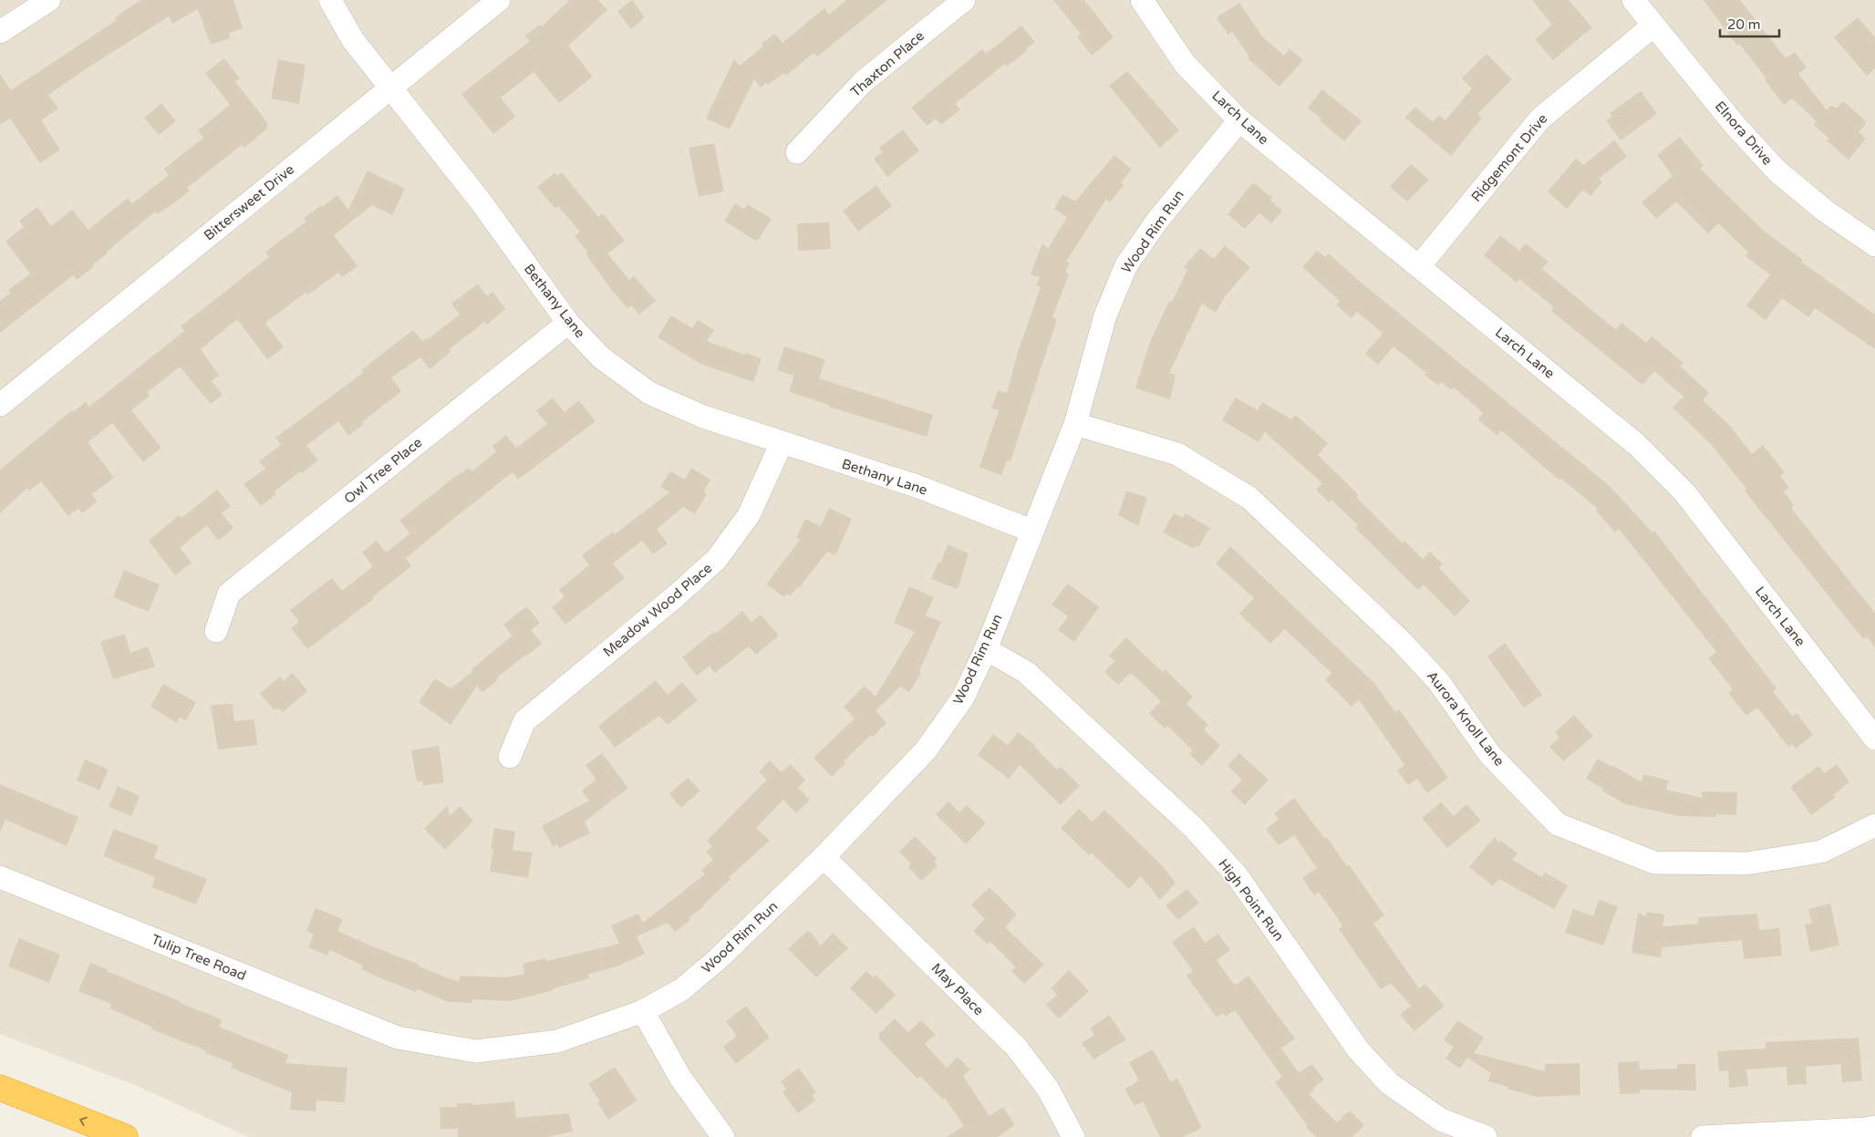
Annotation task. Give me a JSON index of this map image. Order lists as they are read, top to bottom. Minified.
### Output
{"streets":{"street":["Thaxton Place","Larch Lane","Elnora Drive","Ridgemont Drive","Bittersweet Drive","Wood Rim Run","Bethany Lane","Owl Tree Place","Meadow Wood Place","Aurora Knoll Lane","High Point Run","Tulip Tree Road","May Place"]},"crossings":[["Larch Lane","Ridgemont Drive"],["Larch Lane","Wood Rim Run"],["Elnora Drive","Ridgemont Drive"],["Bittersweet Drive","Bethany Lane"],["Wood Rim Run","Bethany Lane"],["Wood Rim Run","Aurora Knoll Lane"],["Wood Rim Run","High Point Run"],["Wood Rim Run","Tulip Tree Road"],["Wood Rim Run","May Place"],["Bethany Lane","Owl Tree Place"],["Bethany Lane","Meadow Wood Place"]],"scale_bar":"20 m"}
